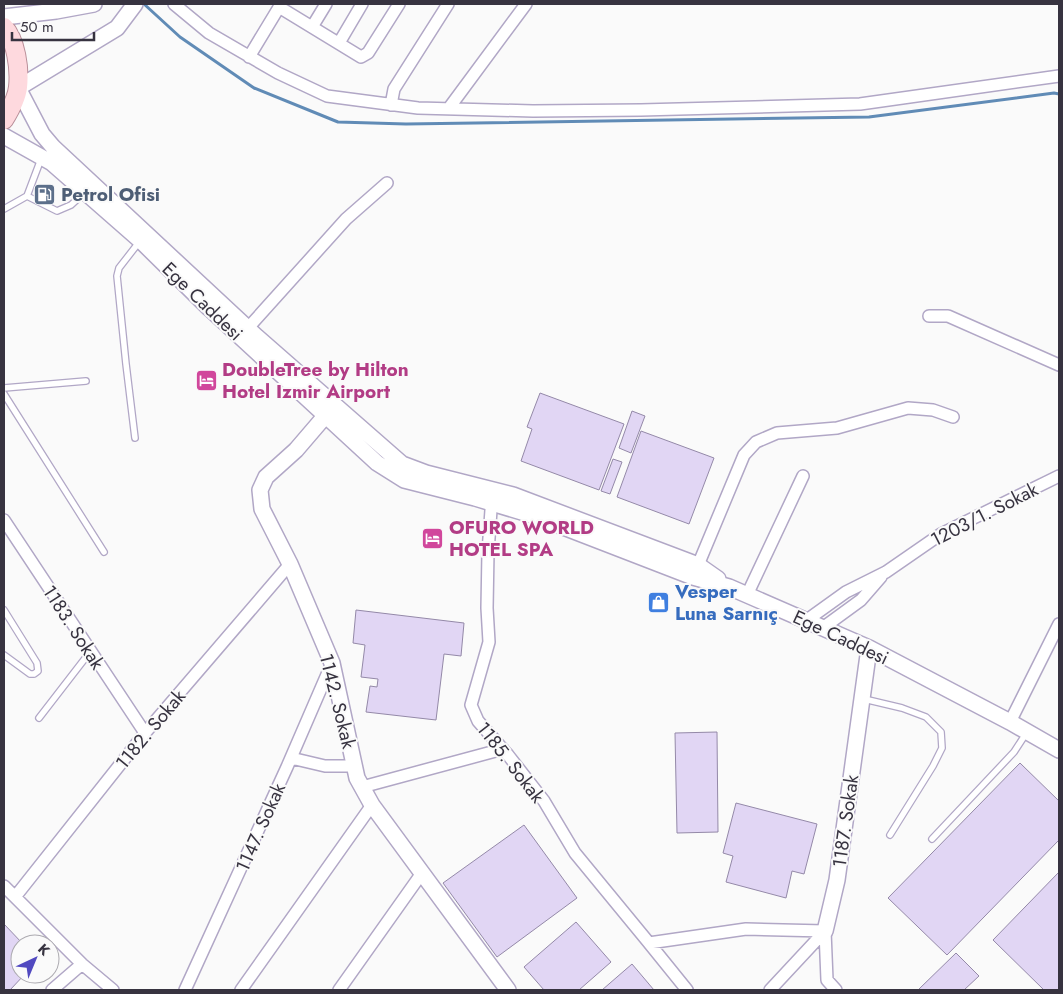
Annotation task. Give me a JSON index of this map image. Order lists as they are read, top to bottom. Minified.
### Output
{"streets":{"street":["Ege Caddesi","1203/1. Sokak","1183. Sokak","1142. Sokak","1182. Sokak","1185. Sokak","1187. Sokak","1147. Sokak"]},"crossings":[["Ege Caddesi","1203/1. Sokak"],["Ege Caddesi","1142. Sokak"],["Ege Caddesi","1185. Sokak"],["Ege Caddesi","1187. Sokak"],["1183. Sokak","1182. Sokak"],["1142. Sokak","1182. Sokak"],["1142. Sokak","1147. Sokak"]],"places":{"fuel station":["Petrol Ofisi"],"hotel":["DoubleTree by Hilton Hotel Izmir Airport","OFURO WORLD HOTEL SPA"],"shop":["Vesper Luna Sarnıç"]},"scale_bar":"50 m","north":"top right"}
